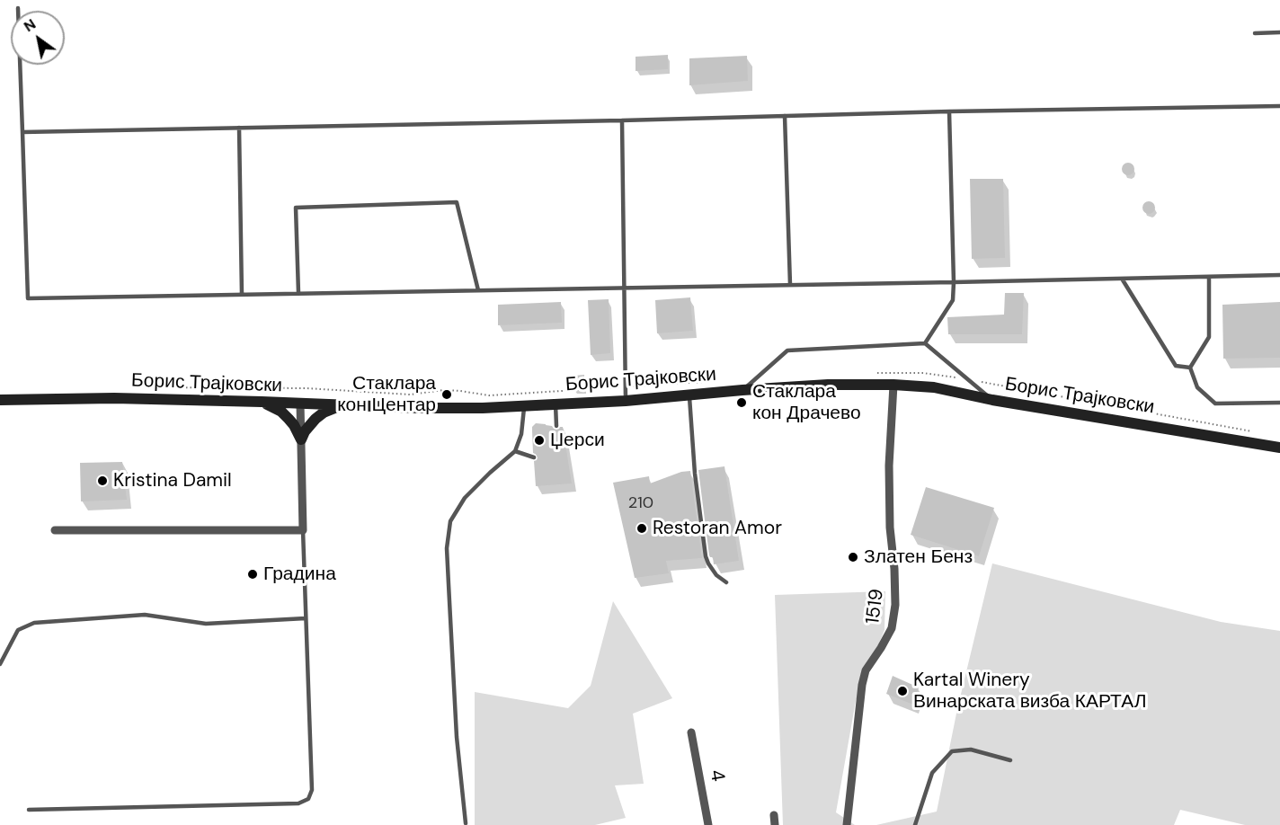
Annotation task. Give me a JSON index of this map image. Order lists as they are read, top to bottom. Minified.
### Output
{"streets":{"main road":["Борис Трајковски"],"street":["1519","4"]},"crossings":[["Борис Трајковски","1519"]],"places":["Стаклара кон Центар","Стаклара кон Драчево","Џерси","Kristina Damil","Restoran Amor","Златен Бенз","Градина","Kartal Winery Винарската визба КАРТАЛ"],"house_numbers":["210"],"north":"top left"}
